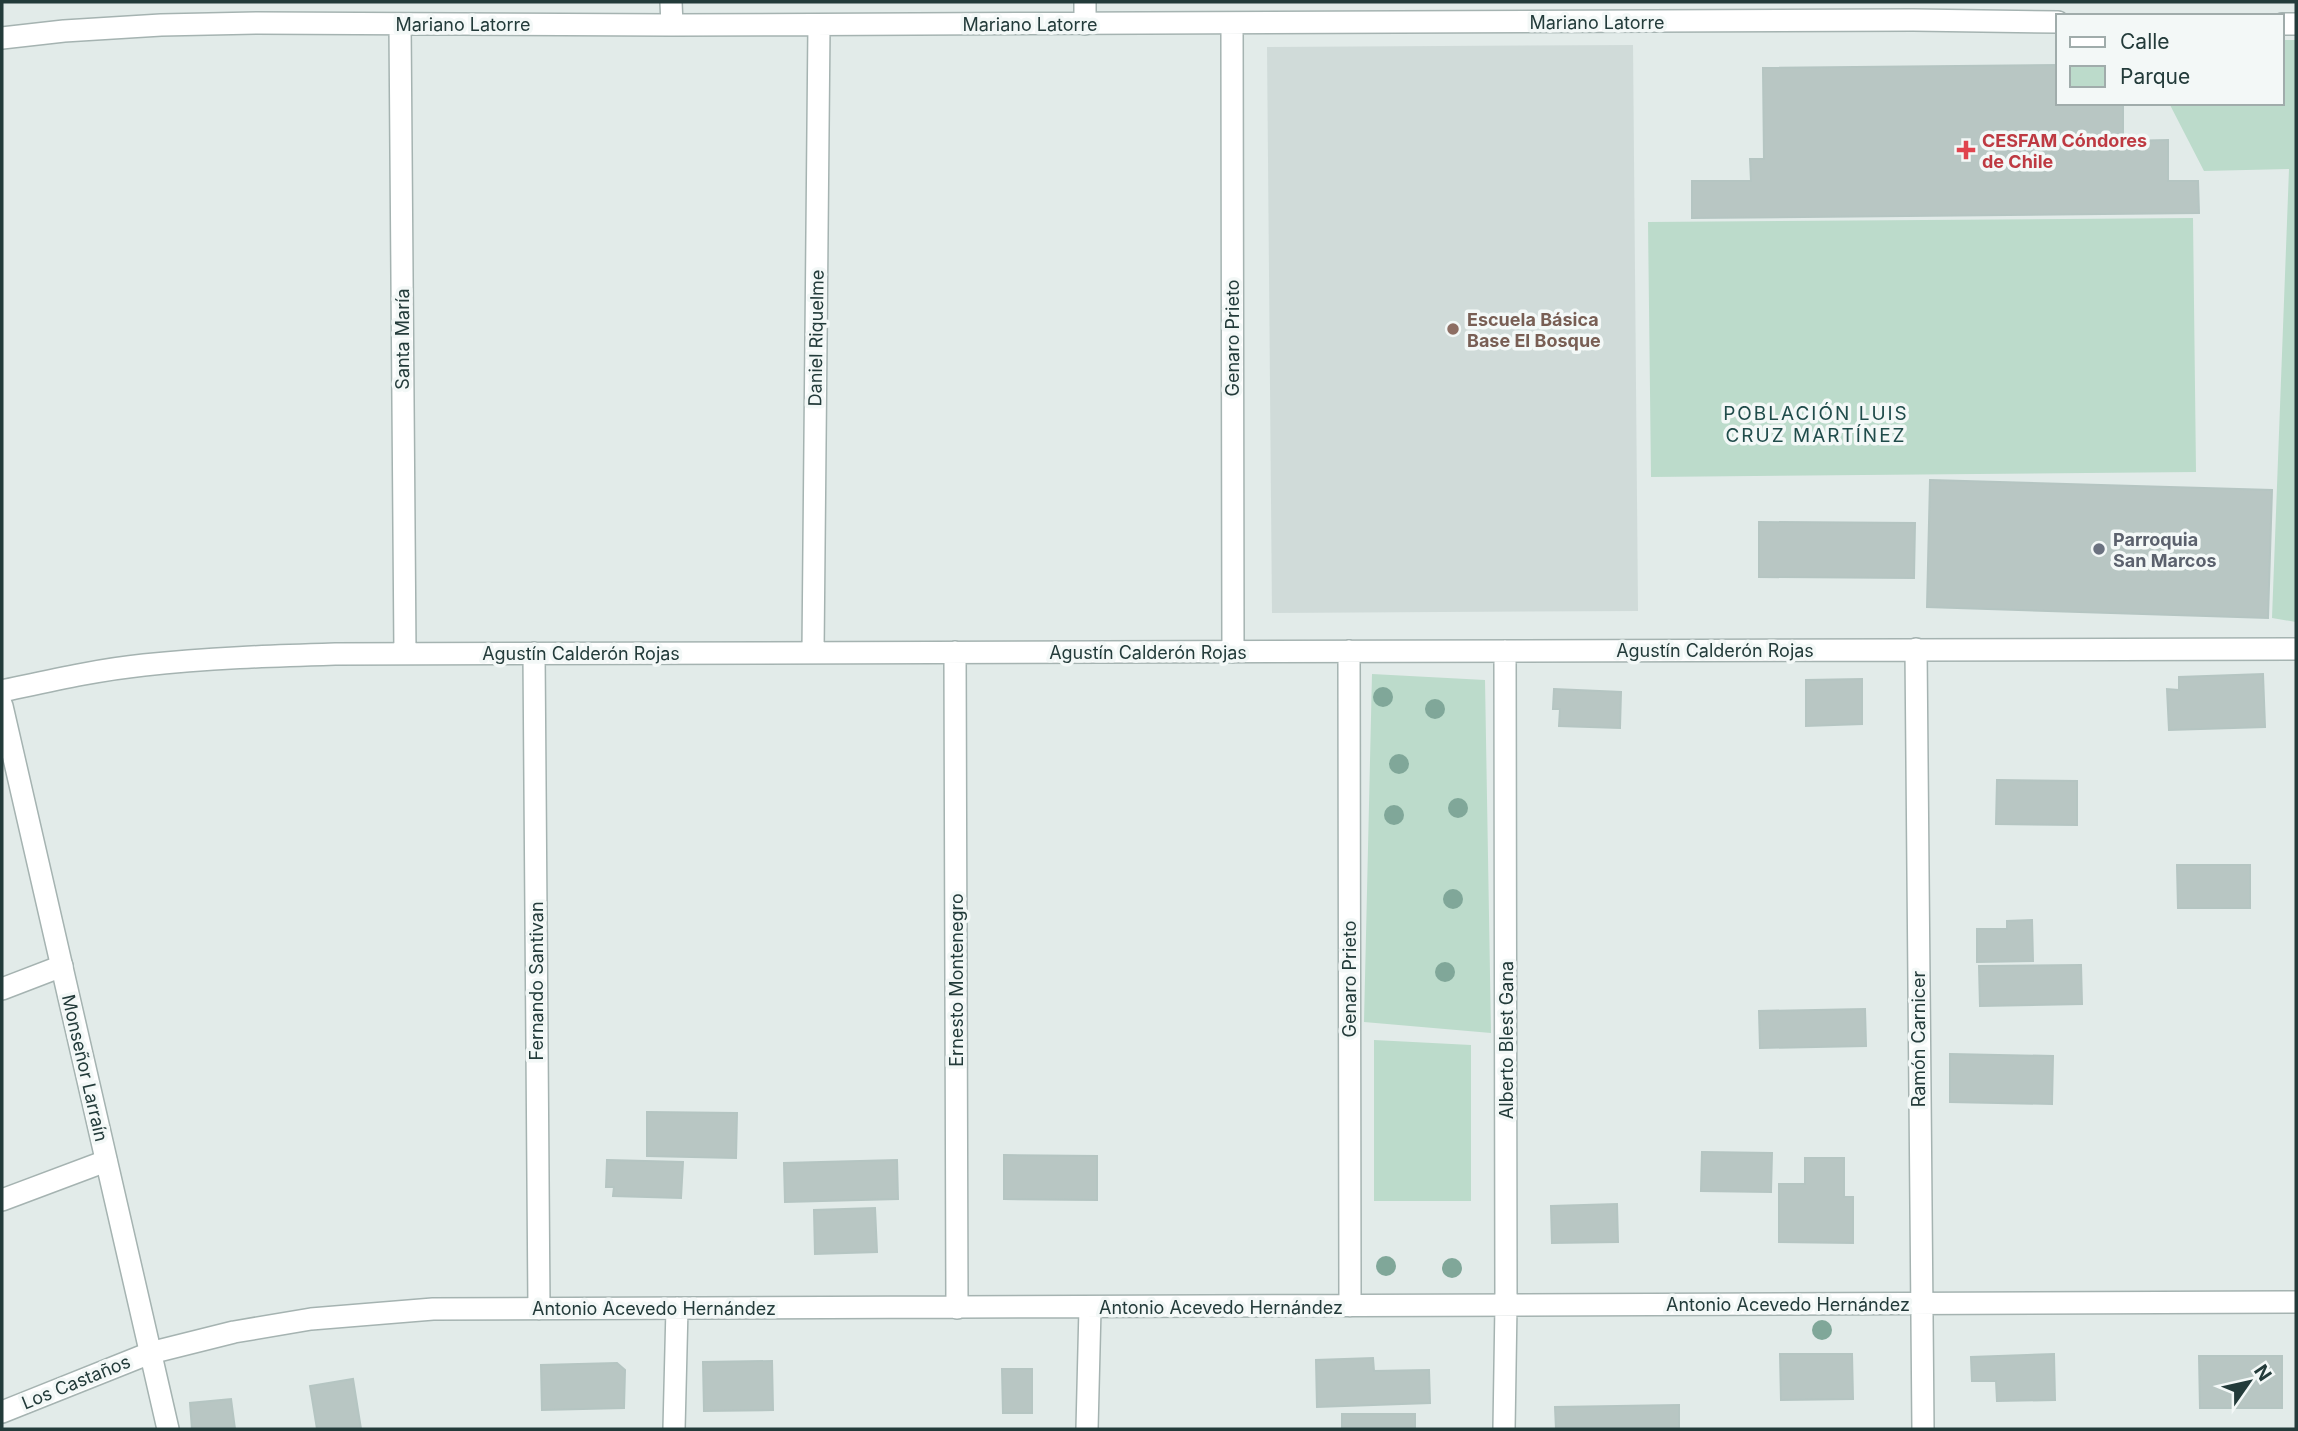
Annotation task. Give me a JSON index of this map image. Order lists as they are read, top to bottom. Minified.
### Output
{"streets":{"street":["Mariano Latorre","Daniel Riquelme","Genaro Prieto","Santa María","Agustín Calderón Rojas","Ernesto Montenegro","Fernando Santivan","Ramón Carnicer","Alberto Blest Gana","Monseñor Larraín","Antonio Acevedo Hernández","Los Castaños"]},"crossings":[["Mariano Latorre","Daniel Riquelme"],["Mariano Latorre","Genaro Prieto"],["Mariano Latorre","Santa María"],["Daniel Riquelme","Agustín Calderón Rojas"],["Genaro Prieto","Agustín Calderón Rojas"],["Genaro Prieto","Antonio Acevedo Hernández"],["Santa María","Agustín Calderón Rojas"],["Agustín Calderón Rojas","Ernesto Montenegro"],["Agustín Calderón Rojas","Fernando Santivan"],["Agustín Calderón Rojas","Ramón Carnicer"],["Agustín Calderón Rojas","Alberto Blest Gana"],["Ernesto Montenegro","Antonio Acevedo Hernández"],["Fernando Santivan","Antonio Acevedo Hernández"],["Ramón Carnicer","Antonio Acevedo Hernández"],["Alberto Blest Gana","Antonio Acevedo Hernández"],["Monseñor Larraín","Antonio Acevedo Hernández"],["Monseñor Larraín","Los Castaños"],["Antonio Acevedo Hernández","Los Castaños"]],"districts":["POBLACIÓN LUIS CRUZ MARTÍNEZ"],"places":{"health":["CESFAM Cóndores de Chile"],"other":["Escuela Básica Base El Bosque","Parroquia San Marcos"]},"legend":["Calle","Parque"],"north":"top right"}
